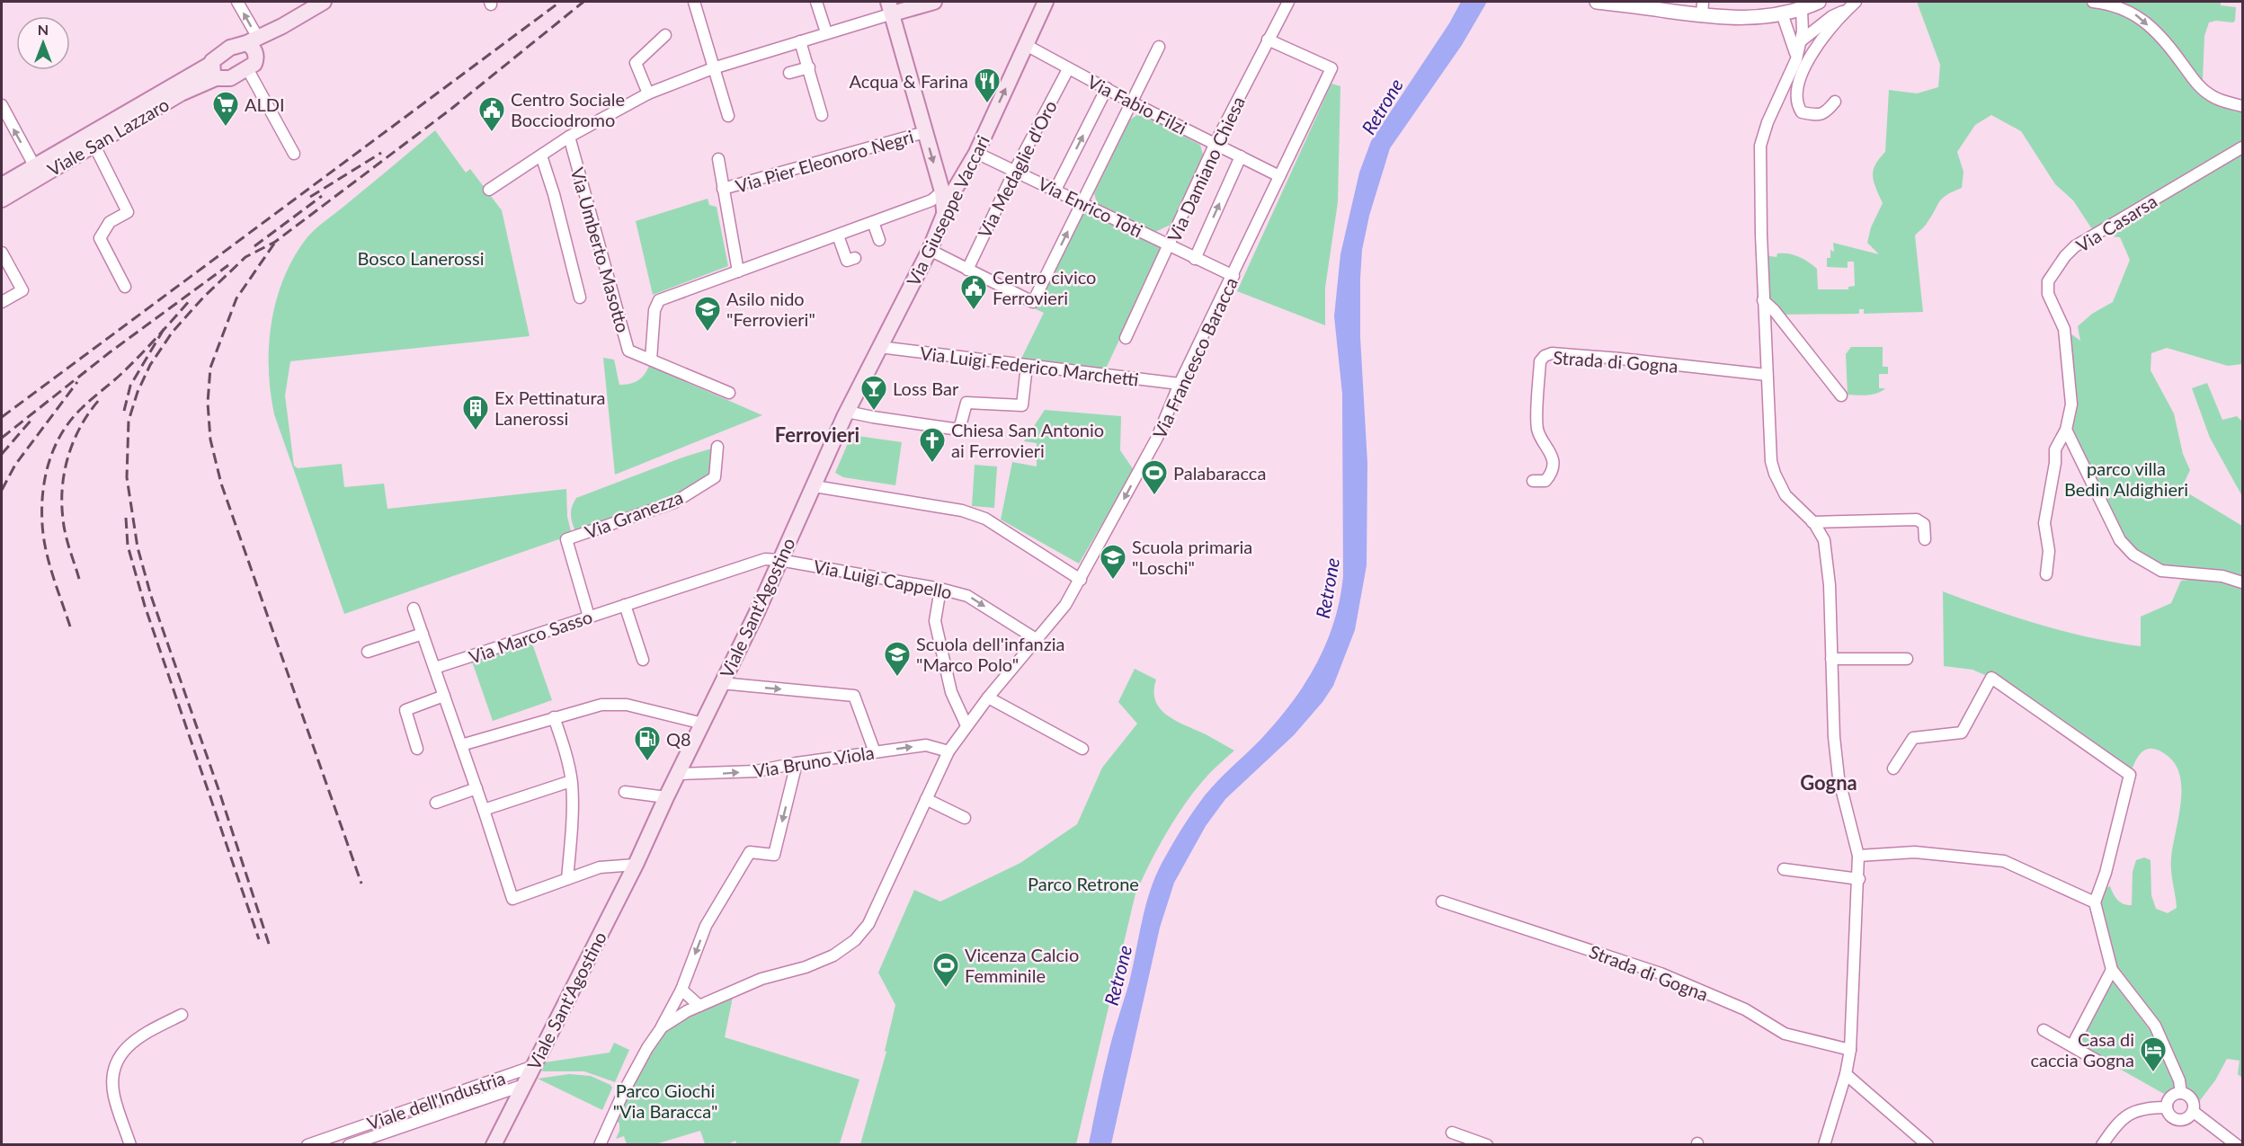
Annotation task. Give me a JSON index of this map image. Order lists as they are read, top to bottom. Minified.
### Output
{"streets":{"main road":["Viale San Lazzaro","Via Giuseppe Vaccari","Viale Sant'Agostino"],"street":["Via Fabio Filzi","Via Pier Eleonoro Negri","Via Medaglie d'Oro","Via Damiano Chiesa","Via Enrico Toti","Via Casarsa","Via Umberto Masotto","Via Francesco Baracca","Strada di Gogna","Via Luigi Federico Marchetti","Via Granezza","Via Luigi Cappello","Via Marco Sasso","Via Bruno Viola","Viale dell'Industria"]},"crossings":[["Via Fabio Filzi","Via Medaglie d'Oro"],["Via Fabio Filzi","Via Damiano Chiesa"],["Via Fabio Filzi","Via Giuseppe Vaccari"],["Via Fabio Filzi","Via Francesco Baracca"],["Via Medaglie d'Oro","Via Enrico Toti"],["Via Damiano Chiesa","Via Enrico Toti"],["Via Damiano Chiesa","Via Francesco Baracca"],["Via Enrico Toti","Via Giuseppe Vaccari"],["Via Enrico Toti","Via Francesco Baracca"],["Via Giuseppe Vaccari","Via Luigi Federico Marchetti"],["Via Giuseppe Vaccari","Viale Sant'Agostino"],["Via Francesco Baracca","Via Luigi Federico Marchetti"],["Via Francesco Baracca","Via Luigi Cappello"],["Via Francesco Baracca","Via Bruno Viola"],["Via Granezza","Via Marco Sasso"],["Via Luigi Cappello","Viale Sant'Agostino"],["Via Luigi Cappello","Via Marco Sasso"],["Viale Sant'Agostino","Via Marco Sasso"],["Viale Sant'Agostino","Via Bruno Viola"],["Viale Sant'Agostino","Viale dell'Industria"]],"one_way":["Via Bruno Viola"],"districts":["Ferrovieri","Gogna"],"water":["Retrone"],"parks":["Bosco Lanerossi","parco villa Bedin Aldighieri","Parco Retrone","Parco Giochi \"Via Baracca\""],"places":{"restaurant":["Acqua & Farina"],"supermarket":["ALDI"],"public building":["Centro Sociale Bocciodromo","Centro civico Ferrovieri"],"school or university":["Asilo nido \"Ferrovieri\"","Scuola primaria \"Loschi\"","Scuola dell'infanzia \"Marco Polo\""],"bar":["Loss Bar"],"building":["Ex Pettinatura Lanerossi"],"church":["Chiesa San Antonio ai Ferrovieri"],"sports":["Palabaracca","Vicenza Calcio Femminile"],"fuel station":["Q8"],"hotel":["Casa di caccia Gogna"]},"north":"top"}
